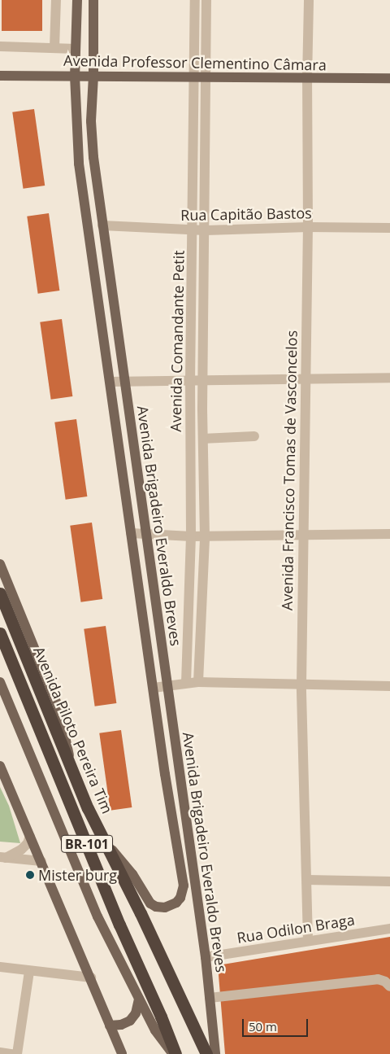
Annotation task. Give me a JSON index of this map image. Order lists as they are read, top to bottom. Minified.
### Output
{"streets":{"highway":["Avenida Piloto Pereira Tim","BR-101"],"main road":["Avenida Professor Clementino Câmara","Avenida Brigadeiro Everaldo Breves"],"street":["Rua Capitão Bastos","Avenida Comandante Petit","Avenida Francisco Tomas de Vasconcelos","Rua Odilon Braga"]},"crossings":[["Avenida Professor Clementino Câmara","Avenida Comandante Petit"],["Avenida Professor Clementino Câmara","Avenida Francisco Tomas de Vasconcelos"],["Avenida Professor Clementino Câmara","Avenida Brigadeiro Everaldo Breves"],["Rua Capitão Bastos","Avenida Comandante Petit"],["Rua Capitão Bastos","Avenida Francisco Tomas de Vasconcelos"],["Rua Capitão Bastos","Avenida Brigadeiro Everaldo Breves"],["Avenida Francisco Tomas de Vasconcelos","Rua Odilon Braga"],["Avenida Brigadeiro Everaldo Breves","Avenida Piloto Pereira Tim"],["Avenida Brigadeiro Everaldo Breves","Rua Odilon Braga"]],"places":["Mister burg"],"scale_bar":"50 m"}
